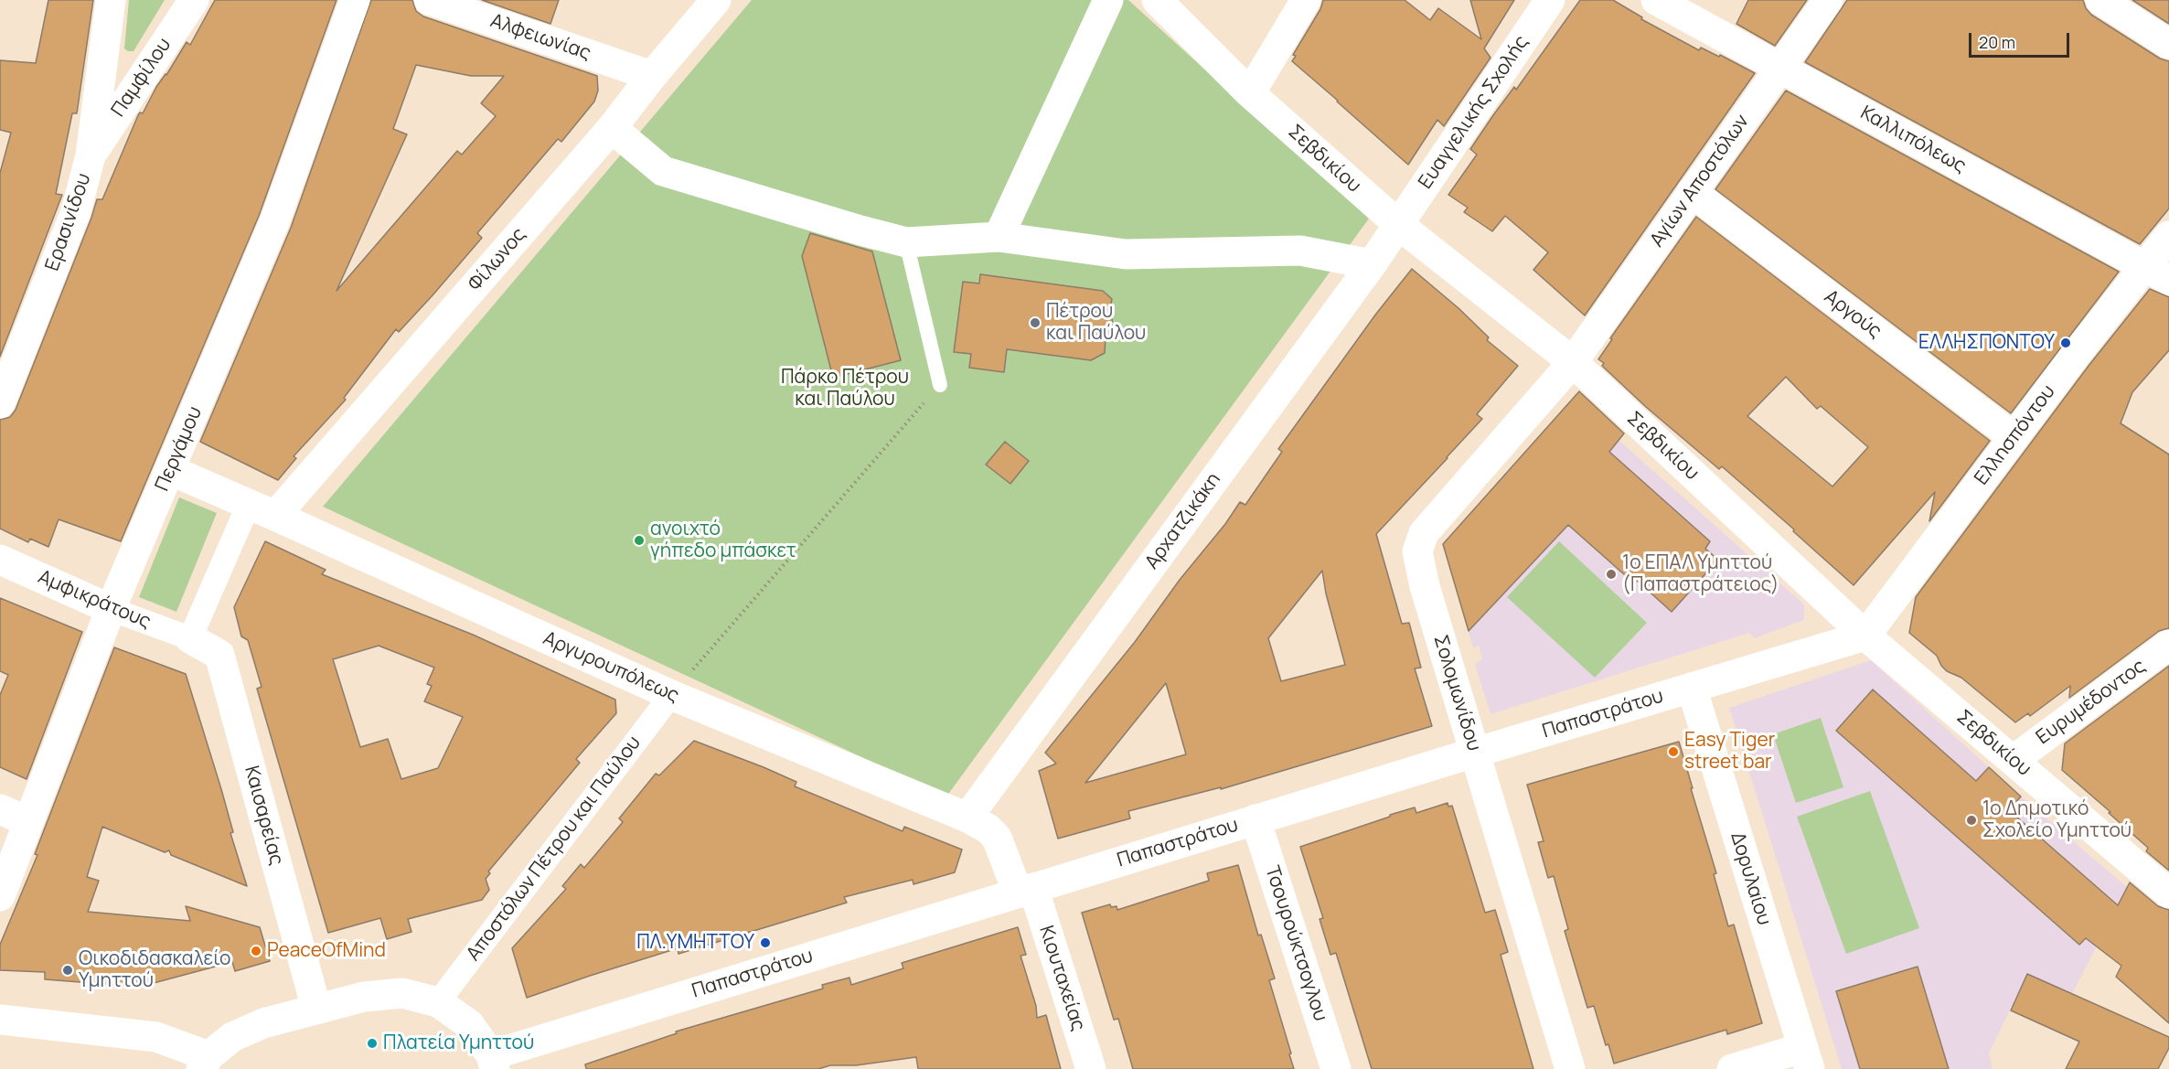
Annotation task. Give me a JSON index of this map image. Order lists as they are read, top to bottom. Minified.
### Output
{"streets":{"street":["Αλφειωνίας","Παμφίλου","Ευαγγελικής Σχολής","Καλλιπόλεως","Σεβδικίου","Αγίων Αποστόλων","Ερασινίδου","Φίλωνος","Αργούς","Ελλησπόντου","Περγάμου","Αρχατζικάκη","Αμφικράτους","Αργυρουπόλεως","Σολομωνίδου","Ευρυμέδοντος","Παπαστράτου","Καισαρείας","Αποστόλων Πέτρου και Παύλου","Δορυλαίου","Τσουρούκτσογλου","Κιουταχείας"]},"crossings":[["Αλφειωνίας","Φίλωνος"],["Παμφίλου","Ερασινίδου"],["Ευαγγελικής Σχολής","Σεβδικίου"],["Ευαγγελικής Σχολής","Αρχατζικάκη"],["Καλλιπόλεως","Αγίων Αποστόλων"],["Καλλιπόλεως","Ελλησπόντου"],["Σεβδικίου","Αγίων Αποστόλων"],["Σεβδικίου","Ελλησπόντου"],["Σεβδικίου","Αρχατζικάκη"],["Σεβδικίου","Σολομωνίδου"],["Σεβδικίου","Ευρυμέδοντος"],["Σεβδικίου","Παπαστράτου"],["Αγίων Αποστόλων","Αργούς"],["Αγίων Αποστόλων","Σολομωνίδου"],["Φίλωνος","Αργυρουπόλεως"],["Αργούς","Ελλησπόντου"],["Ελλησπόντου","Παπαστράτου"],["Περγάμου","Αμφικράτους"],["Περγάμου","Αργυρουπόλεως"],["Αρχατζικάκη","Αργυρουπόλεως"],["Αμφικράτους","Καισαρείας"],["Αργυρουπόλεως","Παπαστράτου"],["Αργυρουπόλεως","Αποστόλων Πέτρου και Παύλου"],["Αργυρουπόλεως","Κιουταχείας"],["Σολομωνίδου","Παπαστράτου"],["Παπαστράτου","Δορυλαίου"],["Παπαστράτου","Τσουρούκτσογλου"],["Παπαστράτου","Κιουταχείας"]],"parks":["Πάρκο Πέτρου και Παύλου"],"places":["Πέτρου και Παύλου","ΕΛΛΗΣΠΟΝΤΟΥ","ανοιχτό γήπεδο μπάσκετ","1ο ΕΠΑΛ Υμηττού (Παπαστράτειος)","Easy Tiger street bar","1ο Δημοτικό Σχολείο Υμηττού","ΠΛ.ΥΜΗΤΤΟΥ","PeaceOfMind","Οικοδιδασκαλείο Υμηττού","Πλατεία Υμηττού"],"scale_bar":"20 m"}
